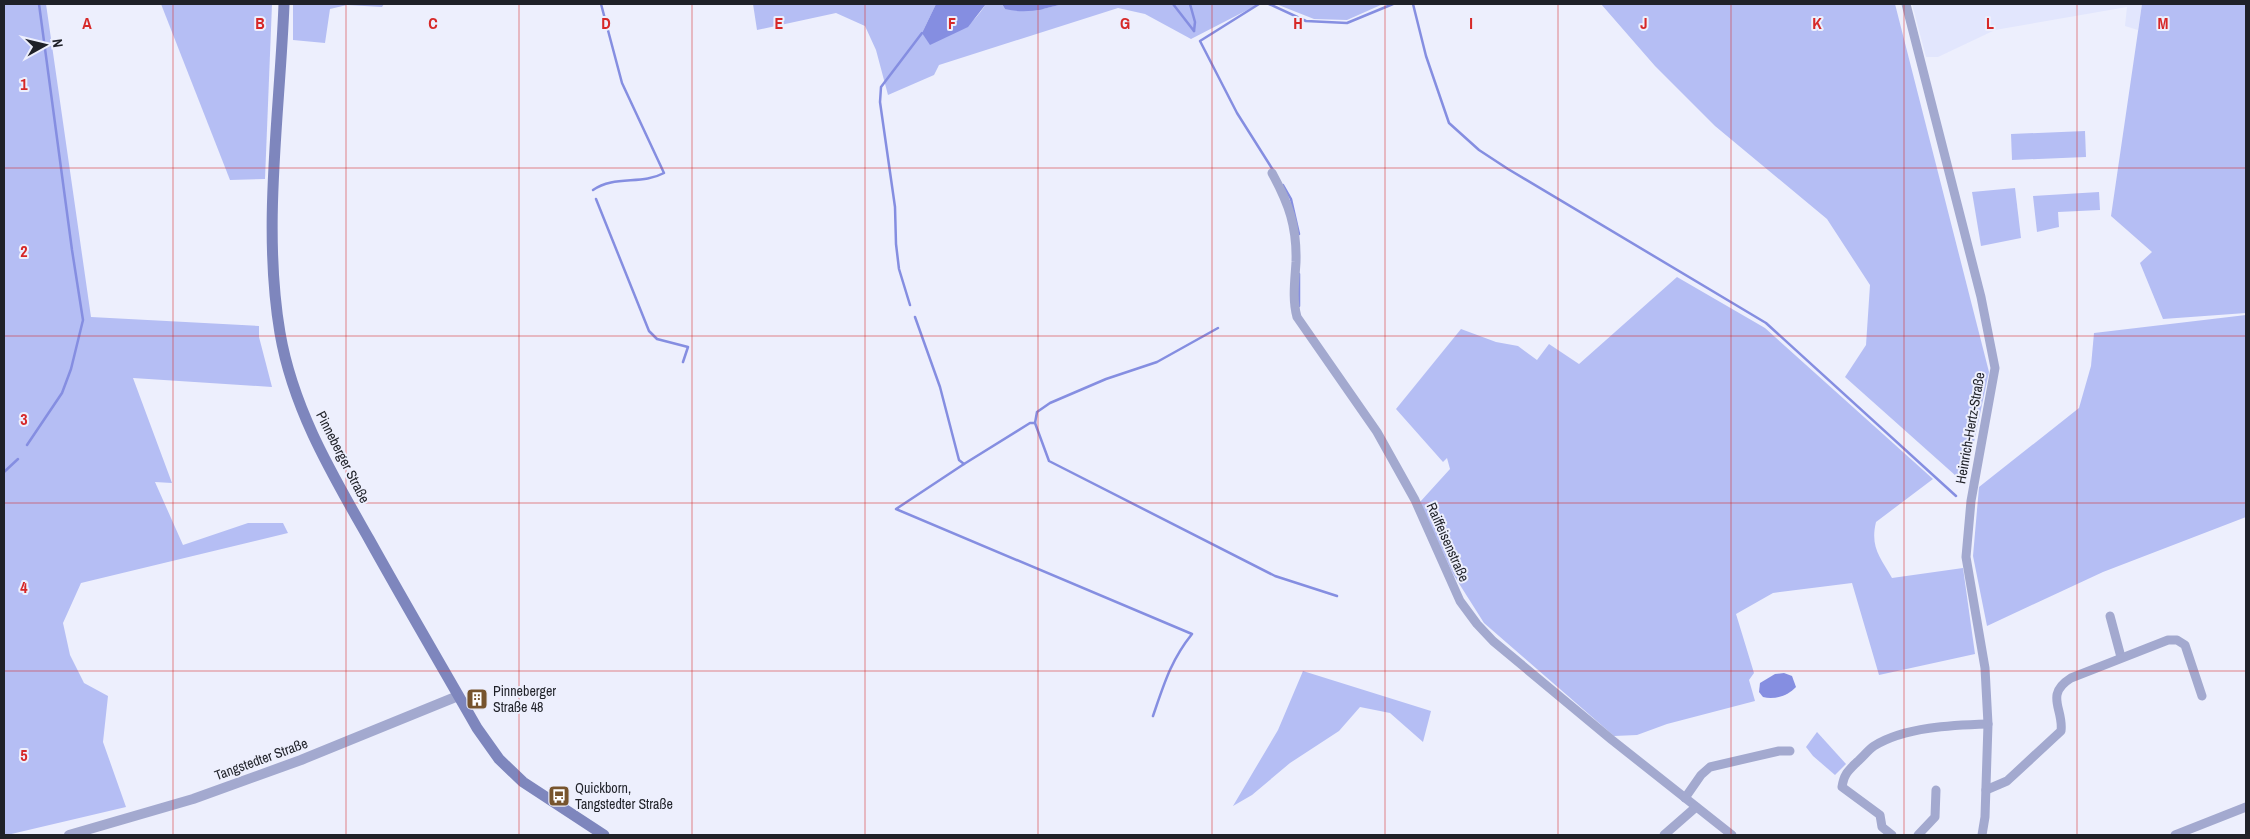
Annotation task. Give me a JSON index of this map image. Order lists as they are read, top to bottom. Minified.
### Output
{"streets":{"main road":["Pinneberger Straße"],"street":["Heinrich-Hertz-Straße","Raiffeisenstraße","Tangstedter Straße"]},"crossings":[["Pinneberger Straße","Tangstedter Straße"]],"places":{"building":["Pinneberger Straße 48"],"bus stop":["Quickborn, Tangstedter Straße"]},"north":"right","grid":{"columns":["A","B","C","D","E","F","G","H","I","J","K","L","M"],"rows":["1","2","3","4","5"]}}
